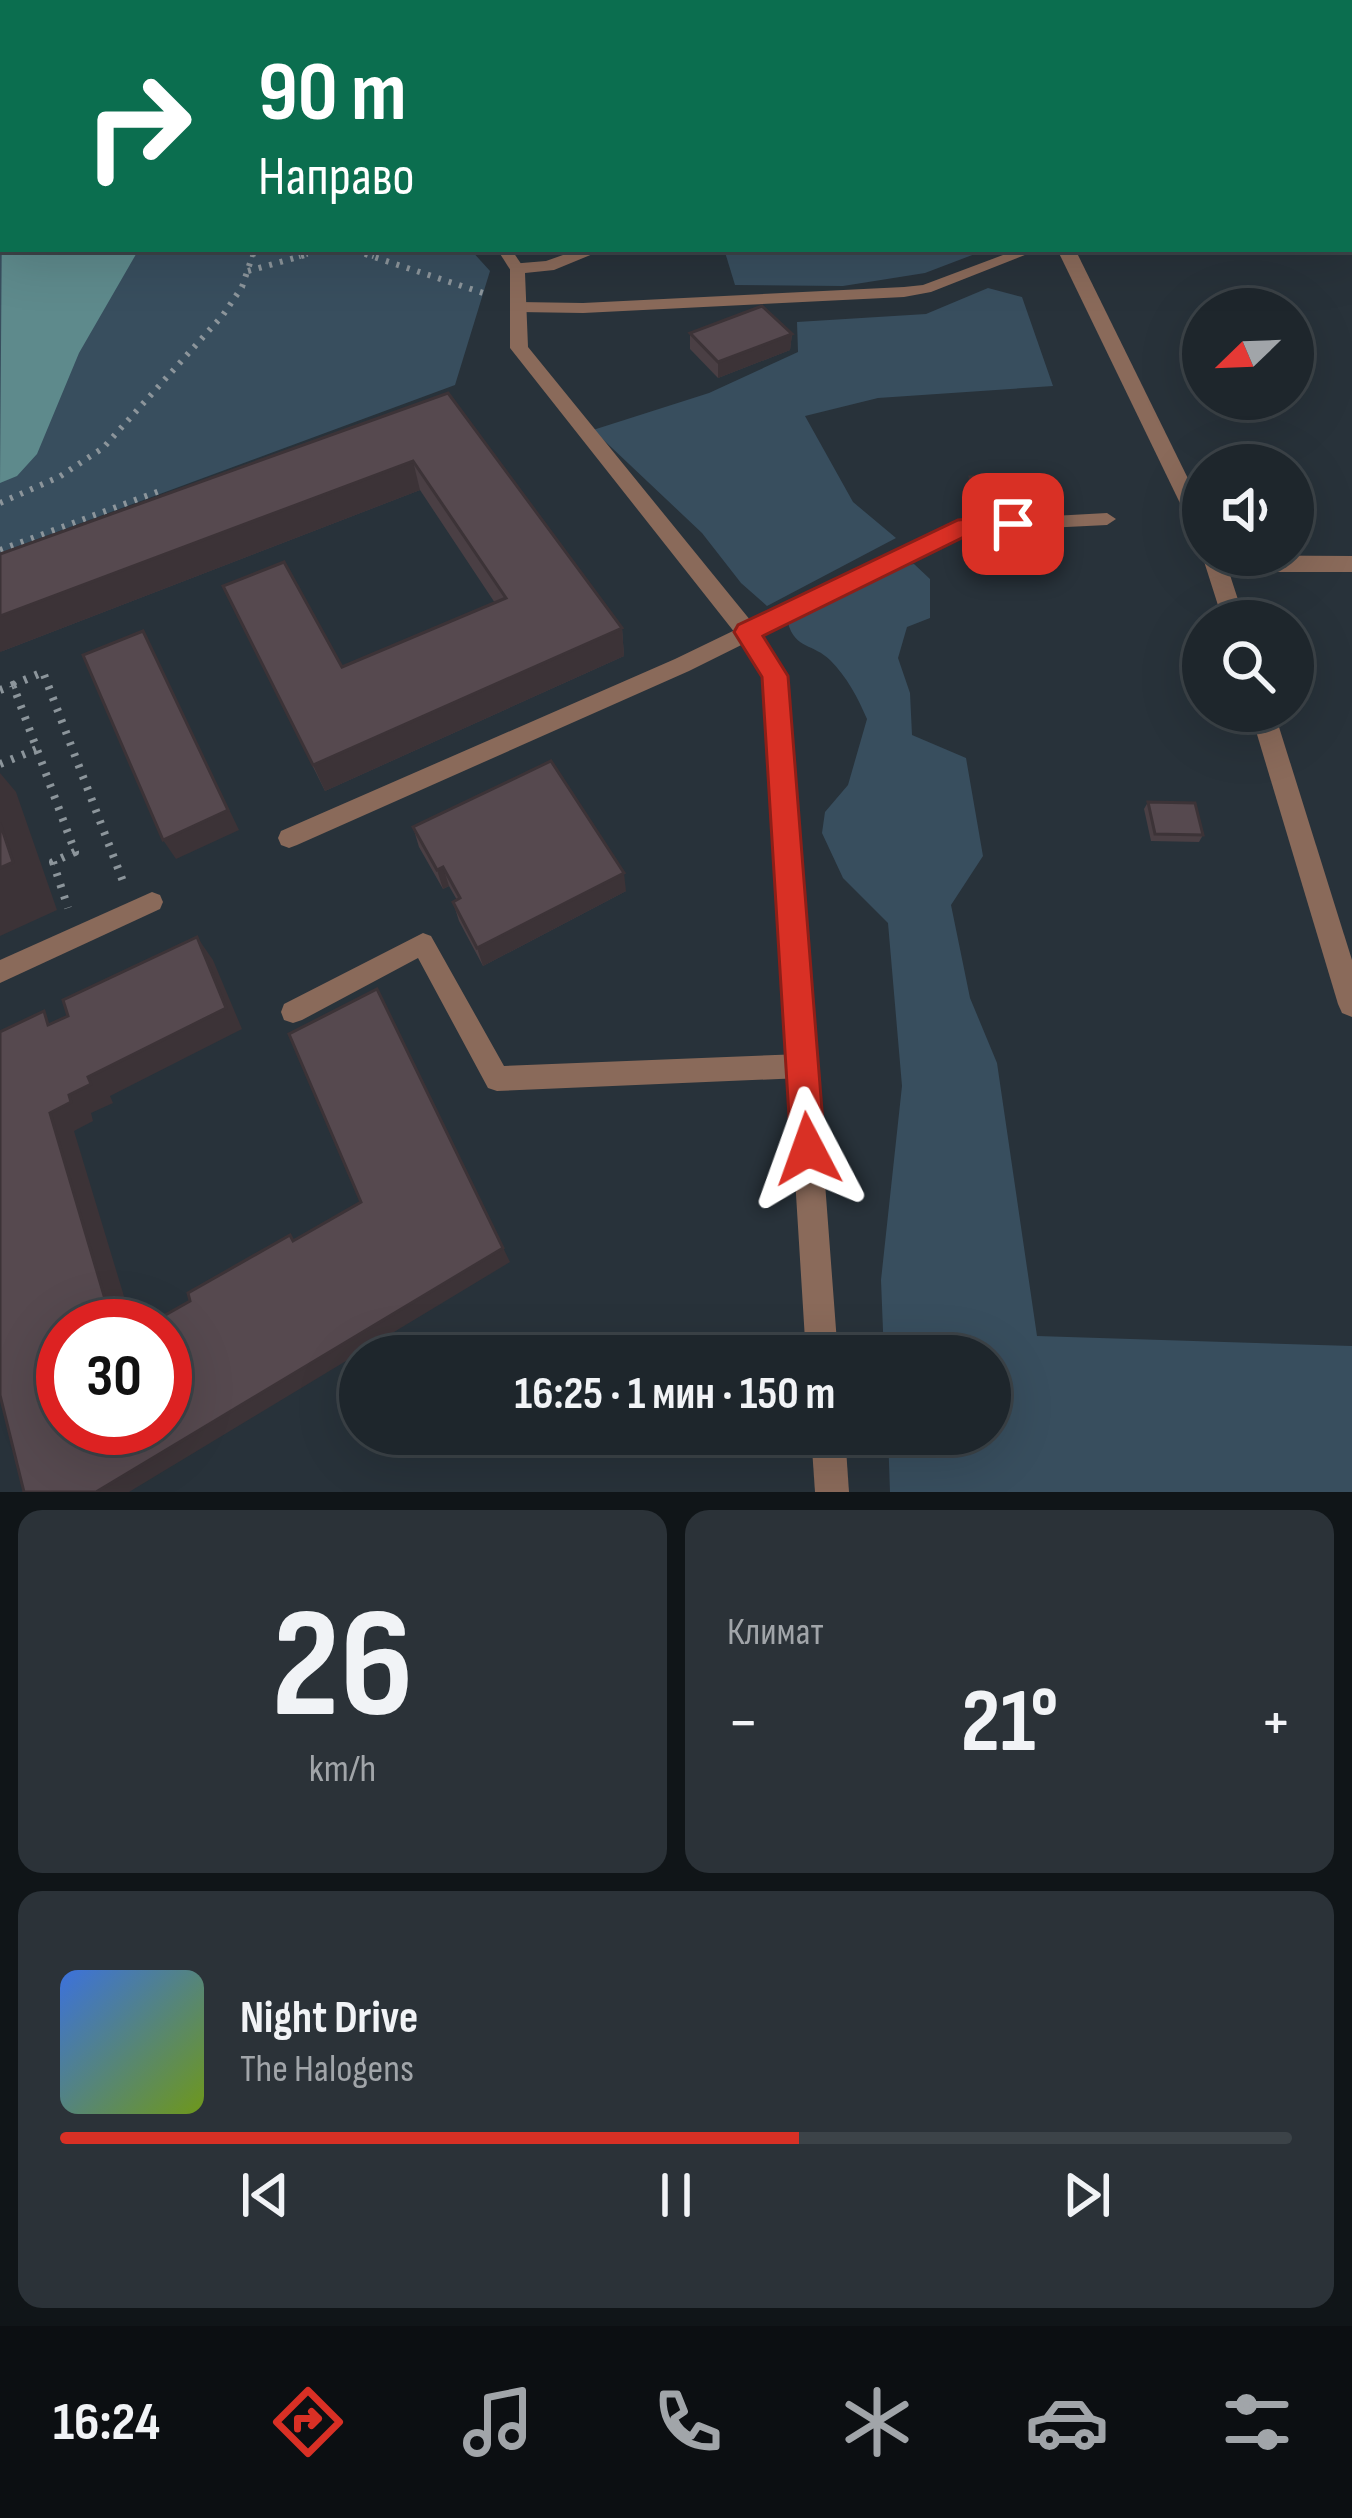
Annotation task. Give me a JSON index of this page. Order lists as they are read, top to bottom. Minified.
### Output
{"north":"bottom left","page":{"turn":["90 m","Направо"],"limit":"30","trip":"16:25 · 1 мин · 150 m","tile":[["26","km/h"],"Климат"],"heat":["−","21°","+"],"song":["Night Drive","The Halogens"],"tabs":"16:24"}}
